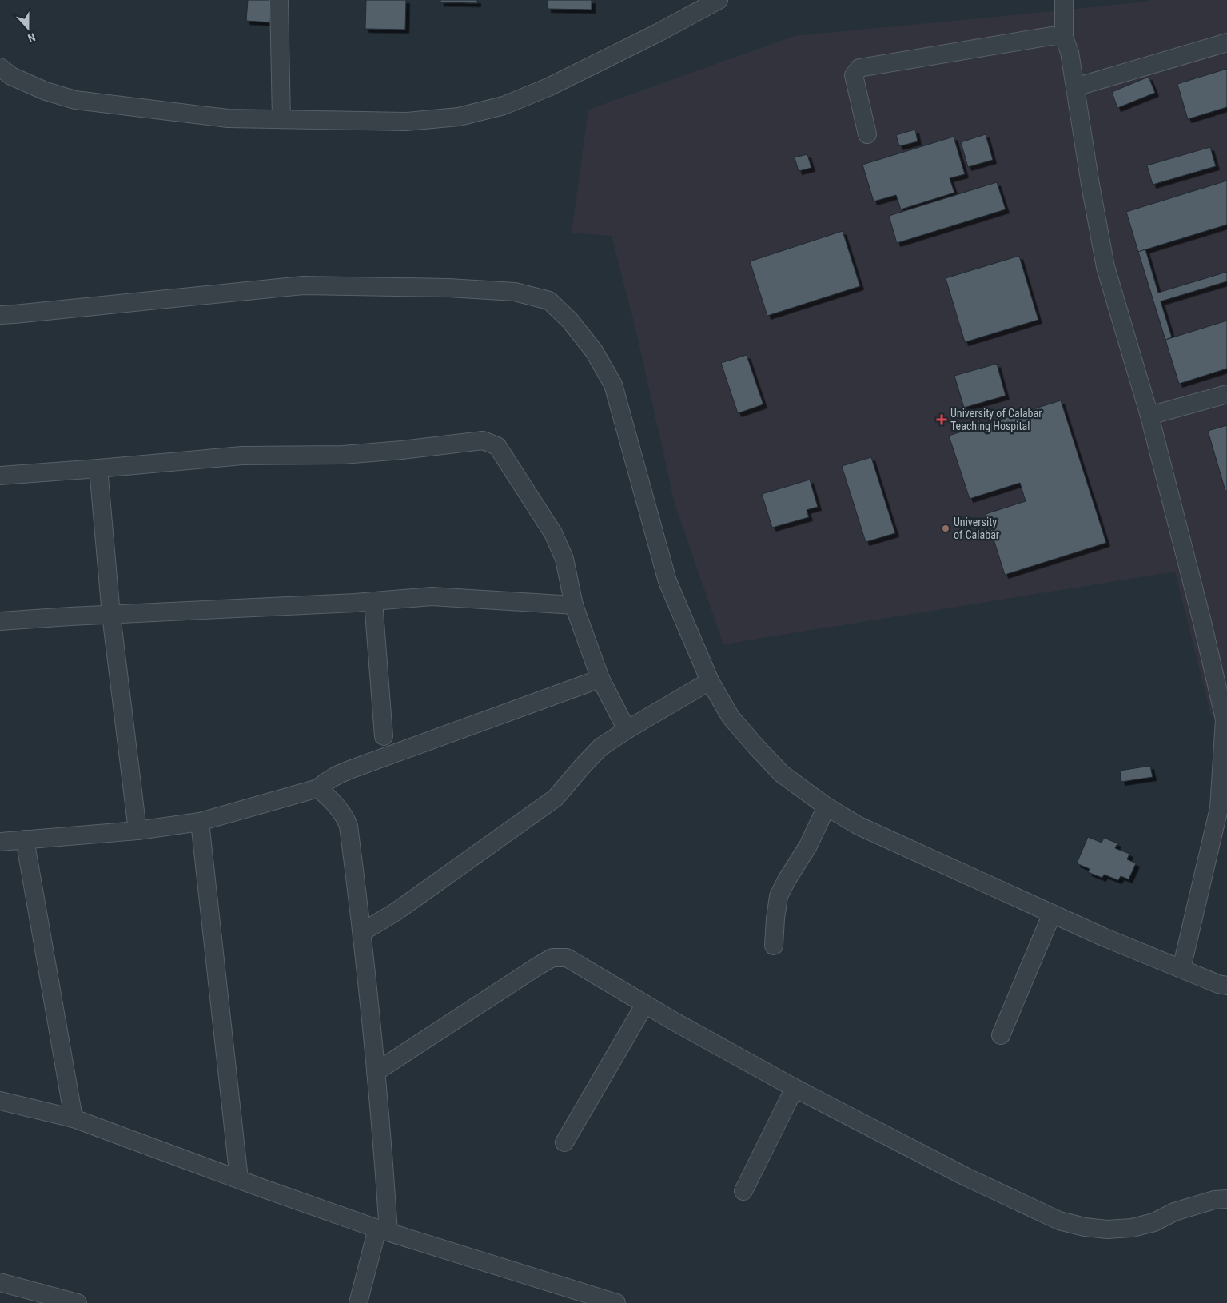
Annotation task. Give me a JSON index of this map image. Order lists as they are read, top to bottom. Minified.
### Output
{"places":{"health":["University of Calabar Teaching Hospital"],"other":["University of Calabar"]},"north":"bottom"}
